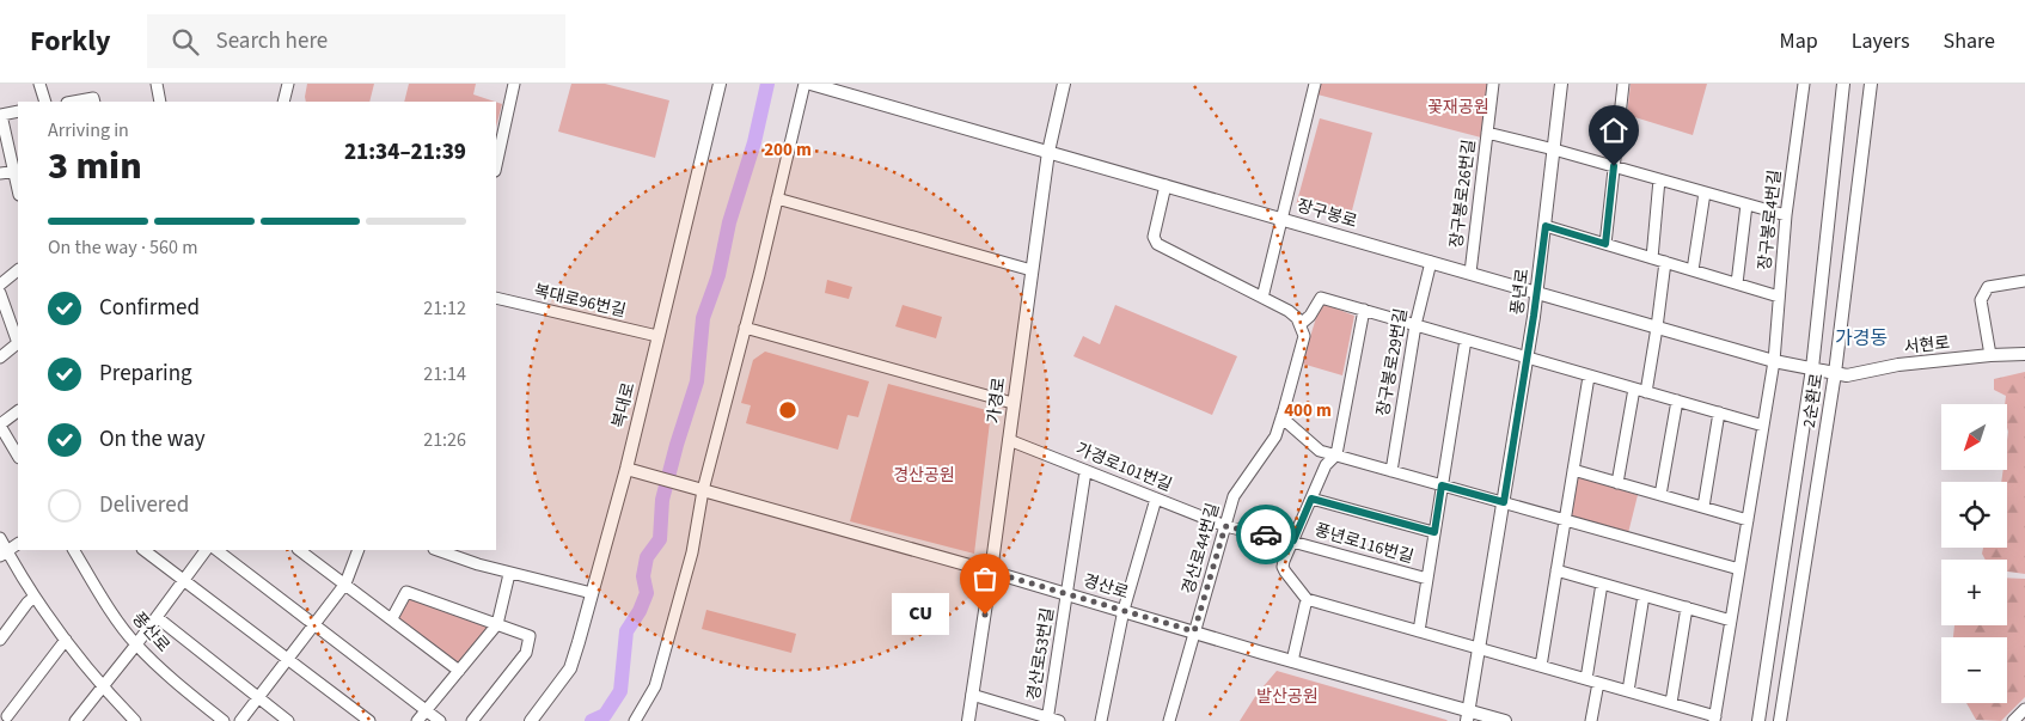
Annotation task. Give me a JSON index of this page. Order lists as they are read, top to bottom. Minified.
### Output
{"streets":{"street":["장구봉로26번길","장구봉로","장구봉로4번길","풍년로","복대로96번길","서현로","장구봉로29번길","가경로","2순환로","복대로","가경로101번길","풍년로116번길","경산로44번길","경산로","풍산로","경산로53번길"]},"crossings":[["장구봉로26번길","장구봉로"],["장구봉로","장구봉로4번길"],["장구봉로","풍년로"],["장구봉로","서현로"],["장구봉로","장구봉로29번길"],["장구봉로","가경로"],["장구봉로","2순환로"],["풍년로","경산로"],["복대로96번길","복대로"],["서현로","2순환로"],["가경로","가경로101번길"],["가경로","경산로"],["복대로","경산로"],["가경로101번길","풍년로116번길"],["가경로101번길","경산로44번길"],["가경로101번길","경산로53번길"],["경산로44번길","경산로"],["경산로","경산로53번길"]],"districts":["가경동"],"parks":["꽃재공원","경산공원","발산공원"],"places":["CU"],"north":"bottom left","page":{"header":"Forkly","search":"Search here","nav":["Map","Layers","Share"],"heading":["3 min","Arriving in","21:34–21:39"],"bar":"On the way · 560 m","list":[["Confirmed","21:12"],["Preparing","21:14"],["On the way","21:26"],"Delivered"],"map_buttons":["+","−"],"bubble":"CU"},"rings":["200 m","400 m"]}
